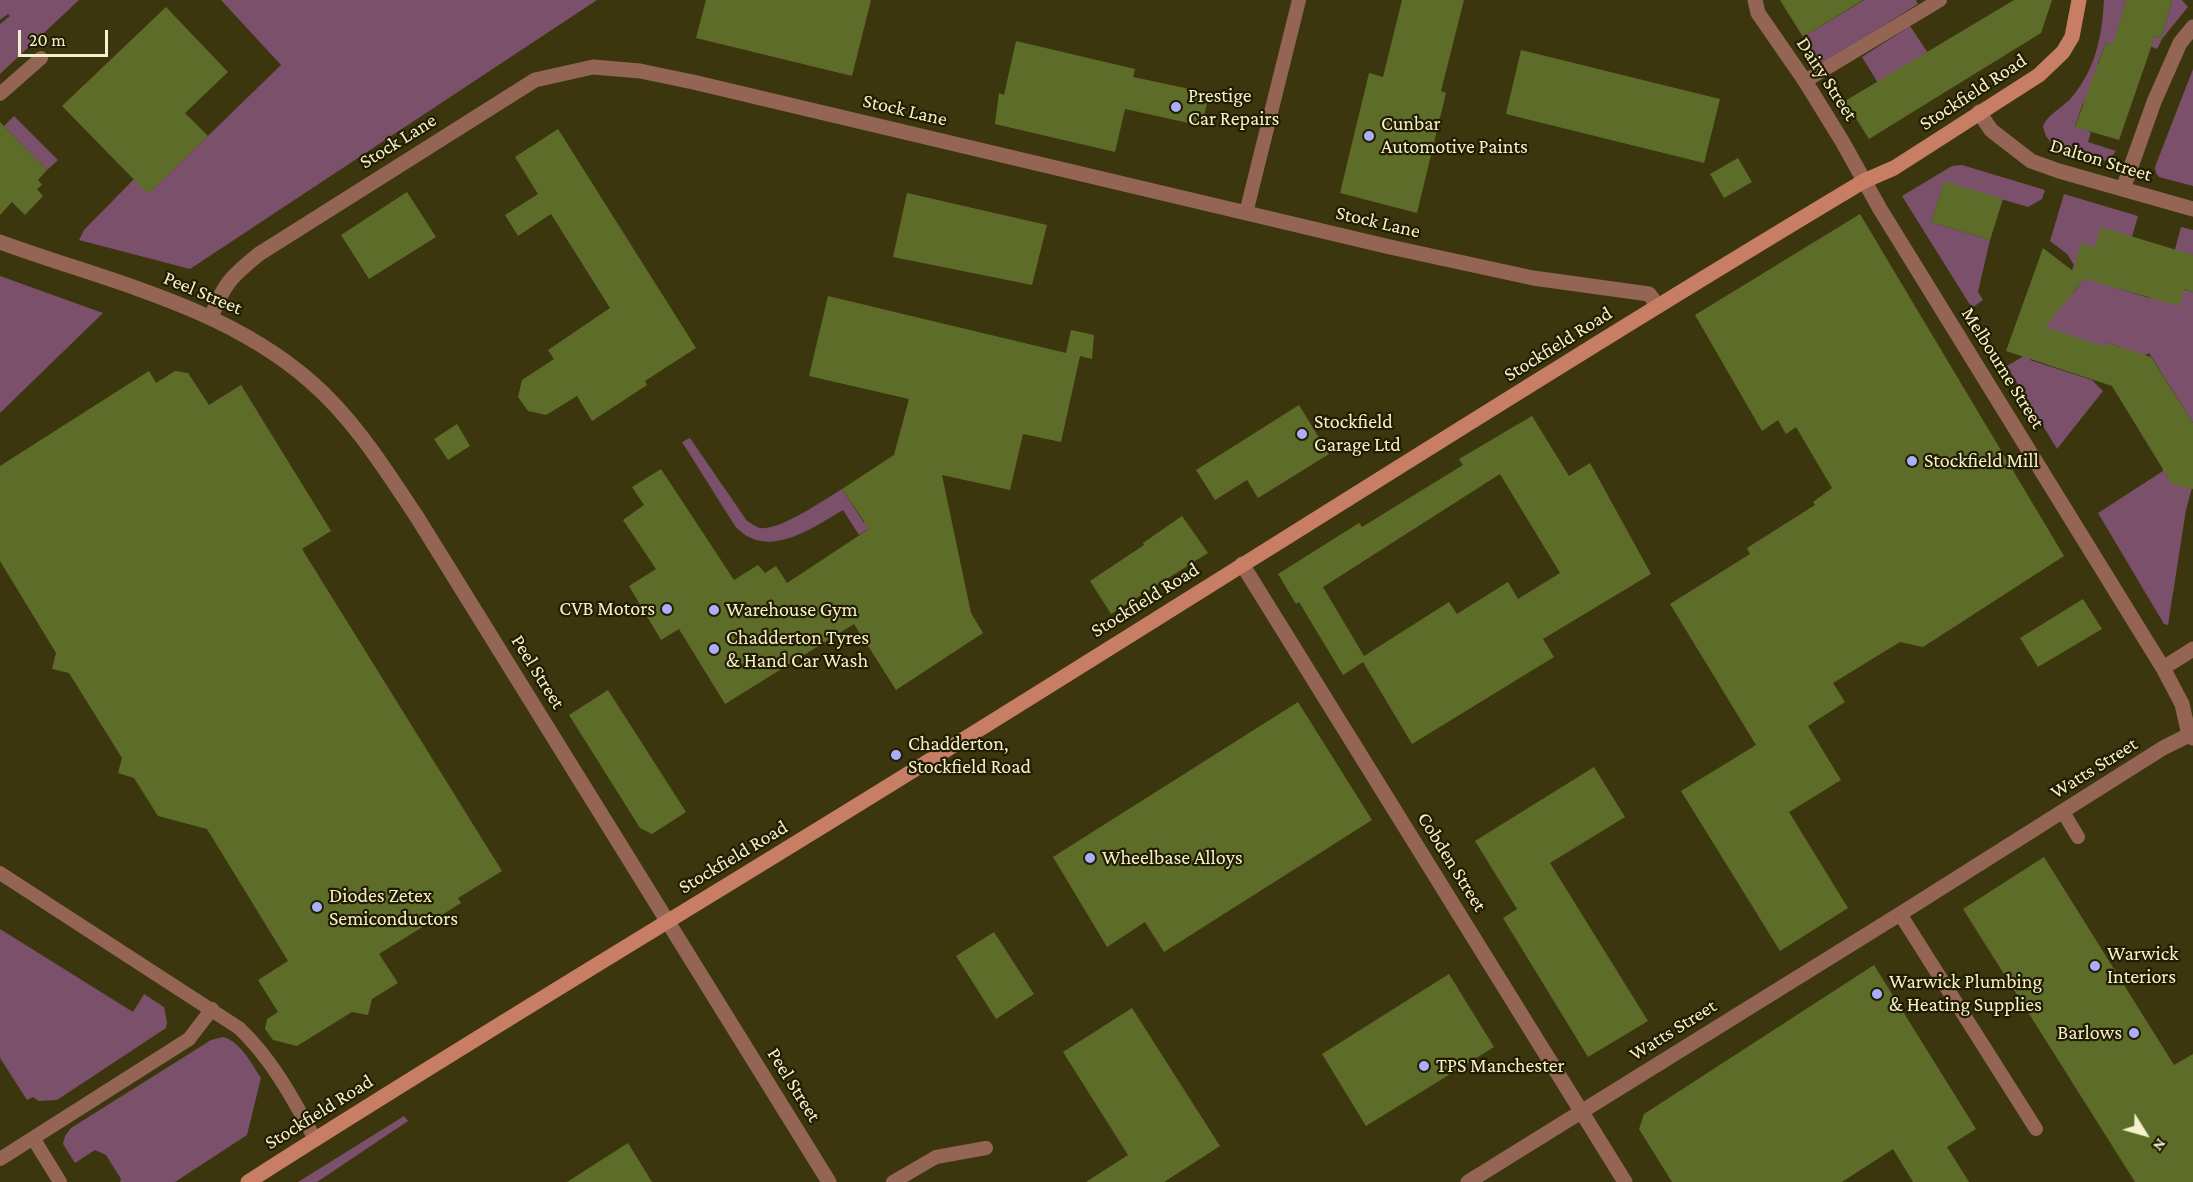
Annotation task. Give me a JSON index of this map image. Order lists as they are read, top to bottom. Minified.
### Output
{"streets":{"street":["Dairy Street","Stockfield Road","Stock Lane","Dalton Street","Peel Street","Melbourne Street","Watts Street","Cobden Street"]},"crossings":[["Dairy Street","Stockfield Road"],["Dairy Street","Melbourne Street"],["Stockfield Road","Stock Lane"],["Stockfield Road","Dalton Street"],["Stockfield Road","Peel Street"],["Stockfield Road","Melbourne Street"],["Stockfield Road","Cobden Street"],["Stock Lane","Peel Street"],["Melbourne Street","Watts Street"],["Watts Street","Cobden Street"]],"places":["Prestige Car Repairs","Cunbar Automotive Paints","Stockfield Garage Ltd","Stockfield Mill","CVB Motors","Warehouse Gym","Chadderton Tyres & Hand Car Wash","Chadderton, Stockfield Road","Wheelbase Alloys","Diodes Zetex Semiconductors","Warwick Interiors","Warwick Plumbing & Heating Supplies","Barlows","TPS Manchester"],"scale_bar":"20 m","north":"bottom right"}
